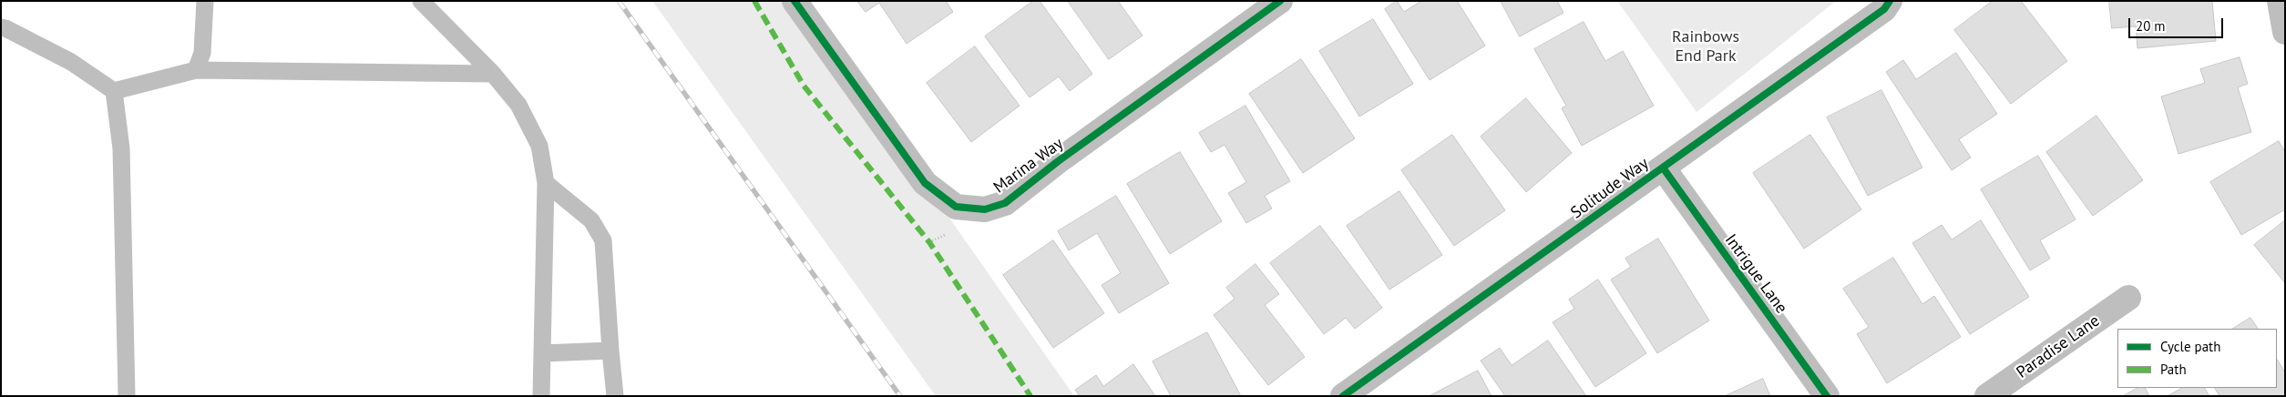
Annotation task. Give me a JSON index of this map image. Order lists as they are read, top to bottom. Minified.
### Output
{"streets":{"street":["Marina Way","Solitude Way","Intrigue Lane","Paradise Lane"]},"crossings":[["Solitude Way","Intrigue Lane"]],"parks":["Rainbows End Park"],"legend":["Cycle path","Path"],"scale_bar":"20 m"}
